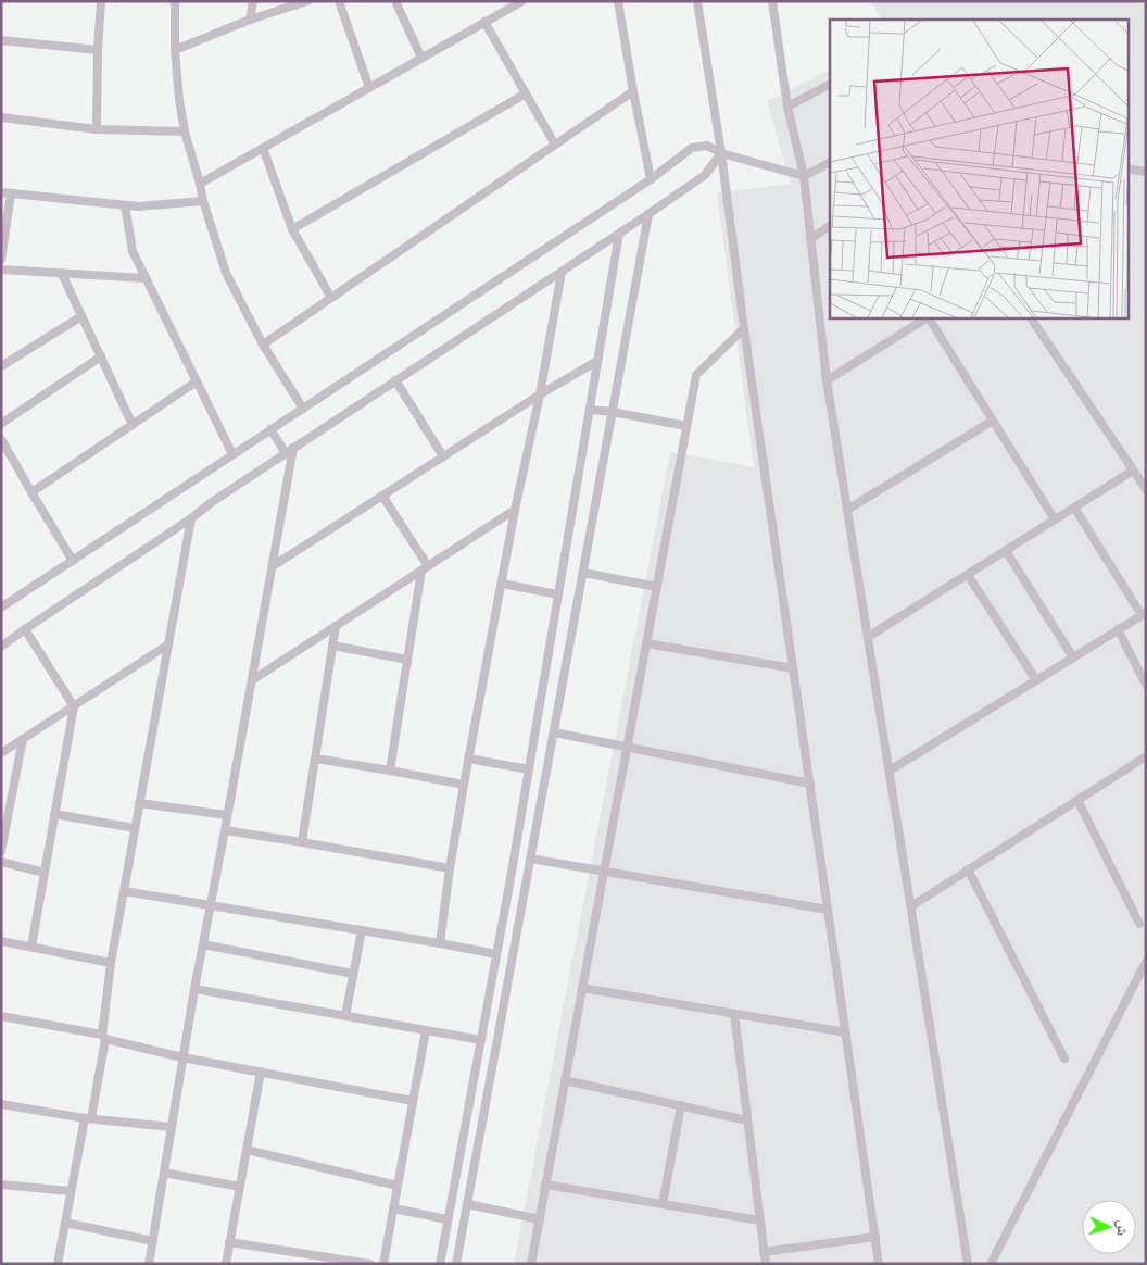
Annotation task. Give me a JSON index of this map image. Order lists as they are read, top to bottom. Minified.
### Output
{"north":"right"}
